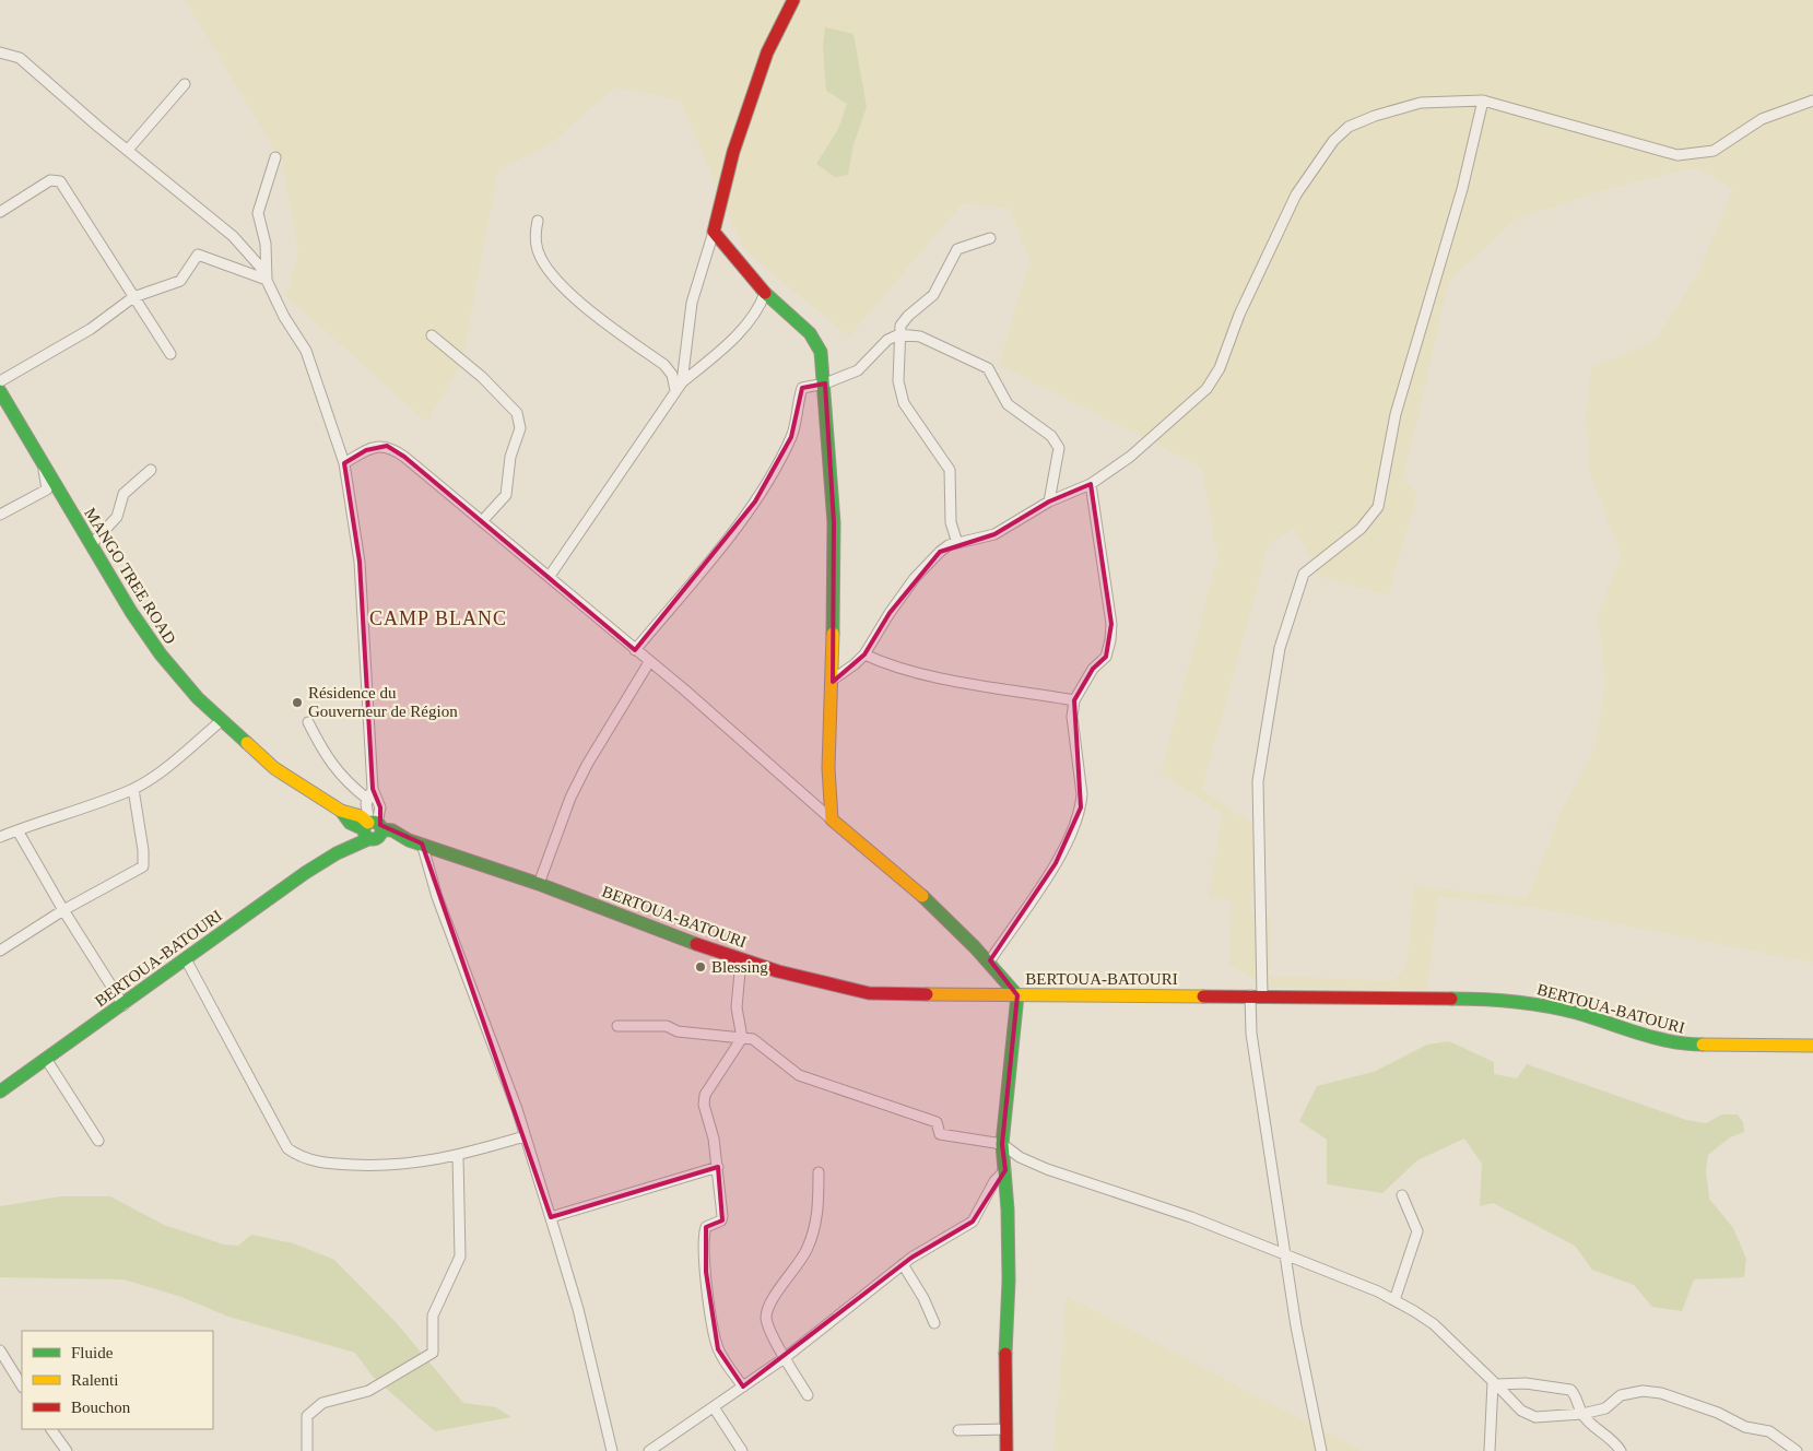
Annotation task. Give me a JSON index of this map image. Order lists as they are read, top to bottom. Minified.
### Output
{"streets":{"main road":["MANGO TREE ROAD","BERTOUA-BATOURI"]},"crossings":[["MANGO TREE ROAD","BERTOUA-BATOURI"]],"districts":["CAMP BLANC"],"places":["Résidence du Gouverneur de Région","Blessing"],"legend":["Fluide","Ralenti","Bouchon"]}
